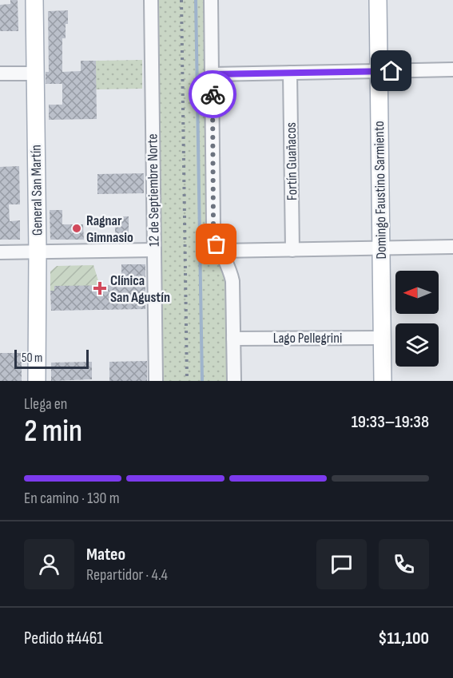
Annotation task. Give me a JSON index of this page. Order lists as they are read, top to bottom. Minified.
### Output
{"streets":{"main road":["General San Martín","Domingo Faustino Sarmiento"],"street":["Fortín Guañacos","12 de Septiembre Norte","Lago Pellegrini"]},"crossings":[["Domingo Faustino Sarmiento","Lago Pellegrini"]],"places":{"other":["Ragnar Gimnasio"],"health":["Clínica San Agustín"]},"scale_bar":"50 m","north":"left","page":{"scale":"50 m","heading":["2 min","Llega en","19:33–19:38"],"panel":["Mateo","Repartidor · 4.4","Pedido #4461","$11,100"],"bar":"En camino · 130 m"}}
